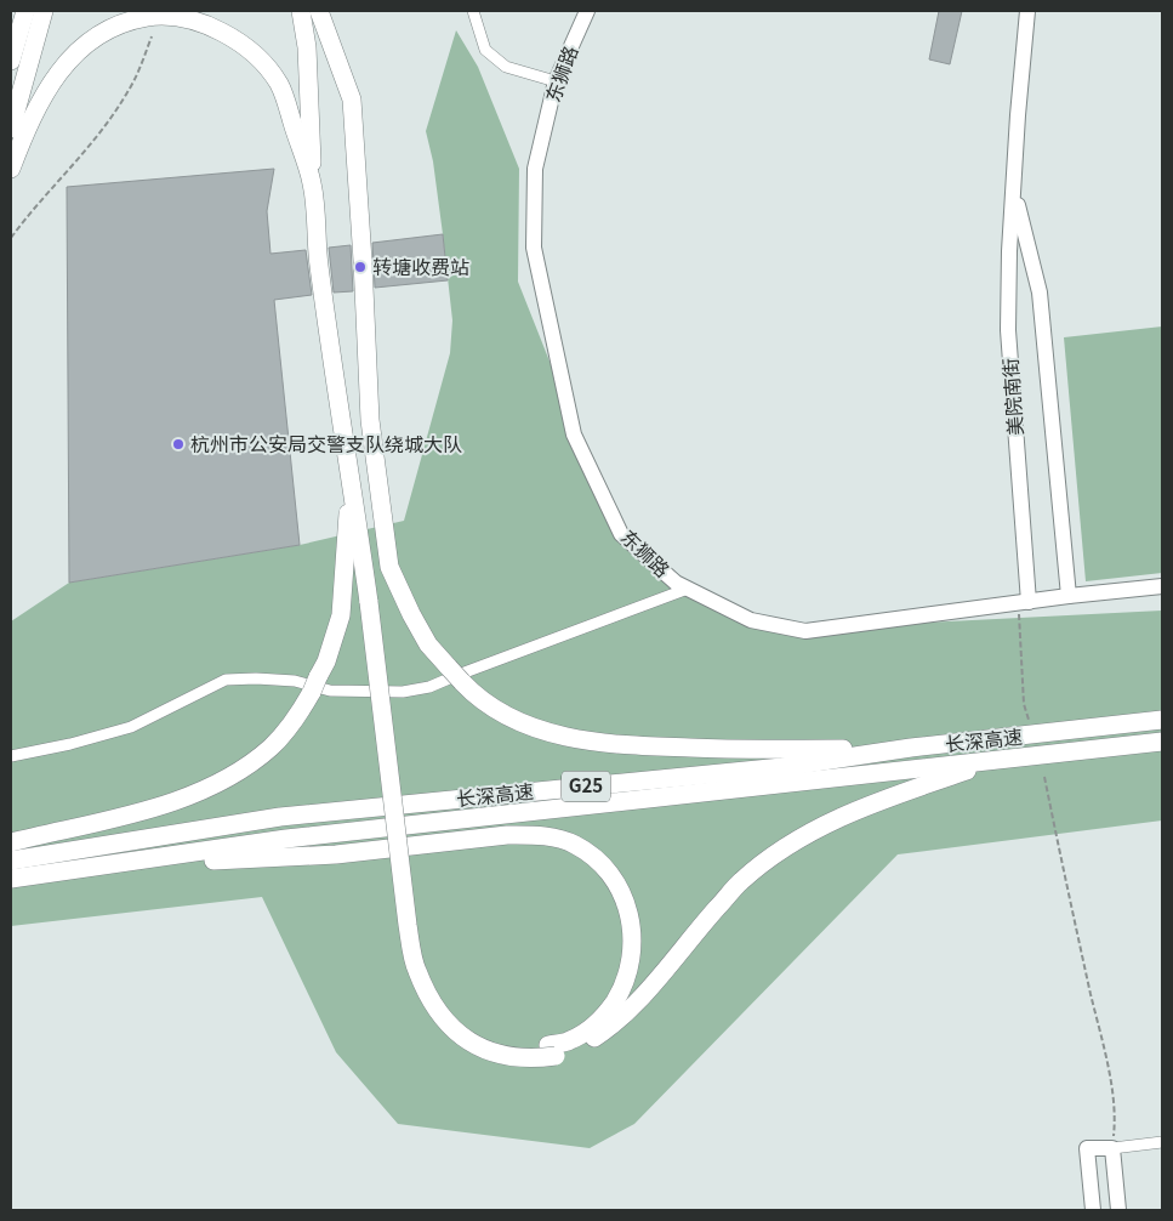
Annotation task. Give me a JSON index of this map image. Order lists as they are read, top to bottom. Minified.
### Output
{"streets":{"highway":["长深高速","G25"],"street":["东狮路","美院南街"]},"crossings":[["东狮路","美院南街"]],"places":["转塘收费站","杭州市公安局交警支队绕城大队"]}
